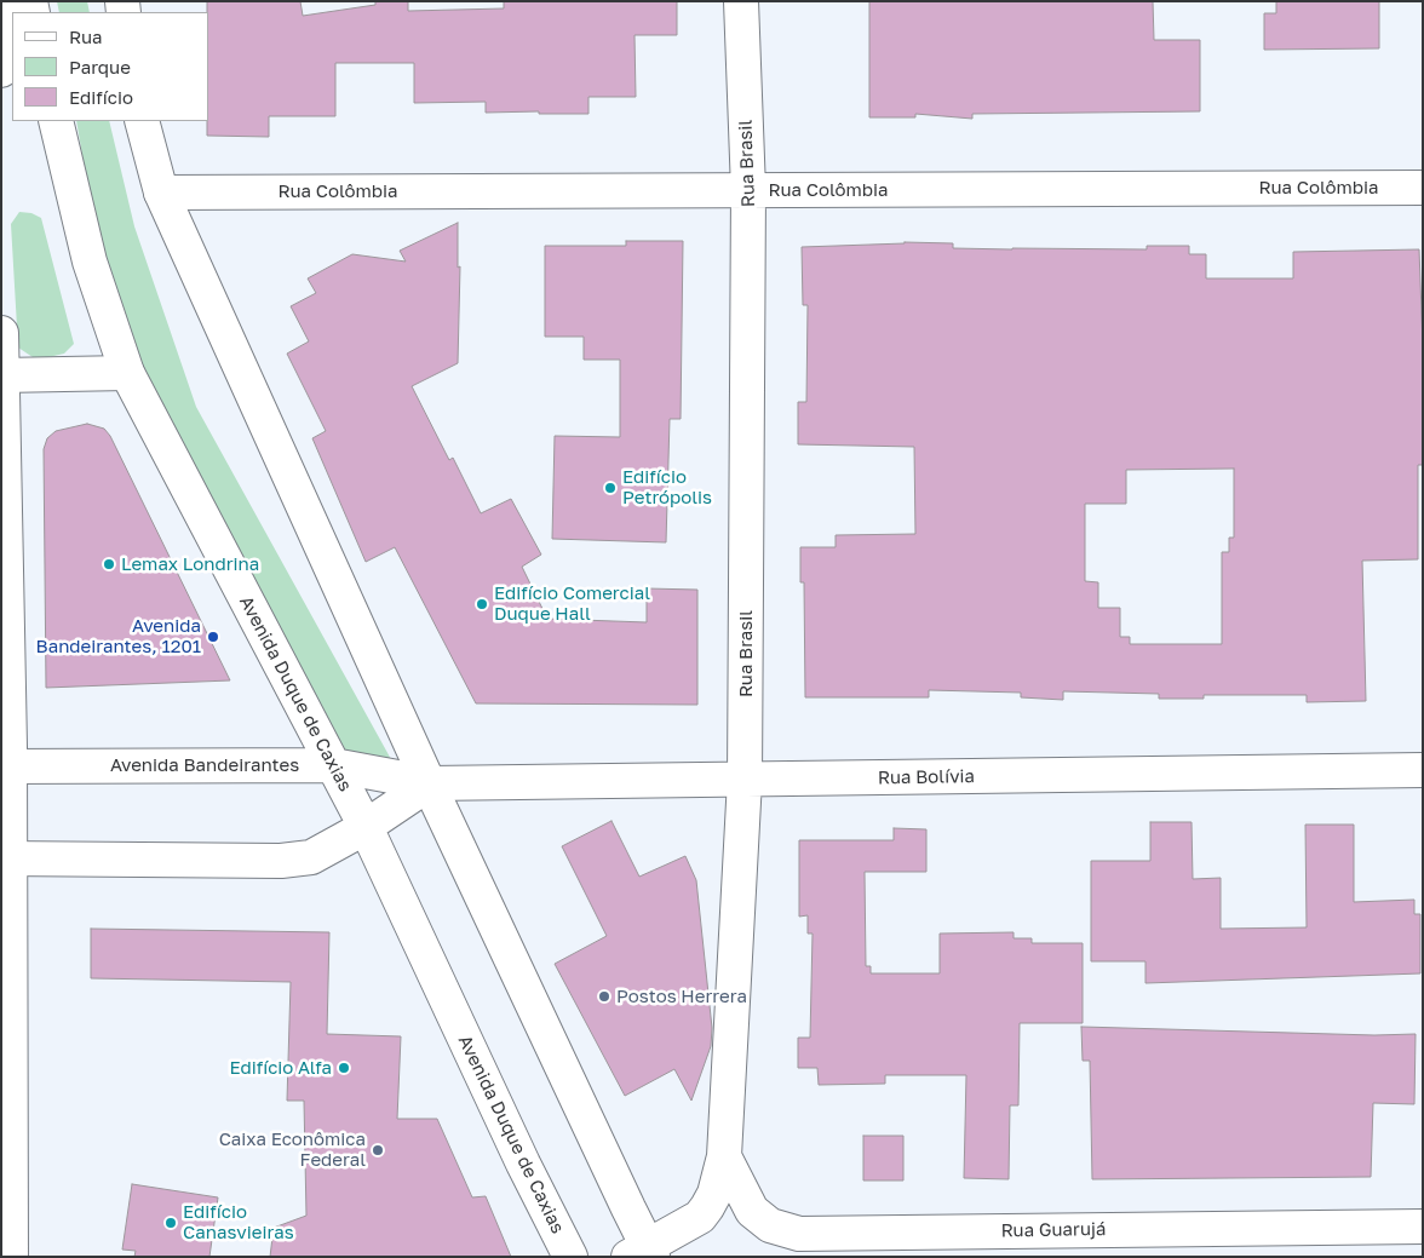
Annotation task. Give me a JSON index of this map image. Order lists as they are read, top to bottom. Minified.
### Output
{"streets":{"street":["Rua Brasil","Rua Colômbia","Avenida Duque de Caxias","Avenida Bandeirantes","Rua Bolívia","Rua Guarujá"]},"crossings":[["Rua Brasil","Rua Colômbia"],["Rua Brasil","Rua Bolívia"],["Rua Brasil","Rua Guarujá"],["Avenida Duque de Caxias","Avenida Bandeirantes"],["Avenida Bandeirantes","Rua Bolívia"]],"places":["Edifício Petrópolis","Lemax Londrina","Edifício Comercial Duque Hall","Avenida Bandeirantes, 1201","Postos Herrera","Edifício Alfa","Caixa Econômica Federal","Edifício Canasvieiras"],"legend":["Rua","Parque","Edifício"]}
